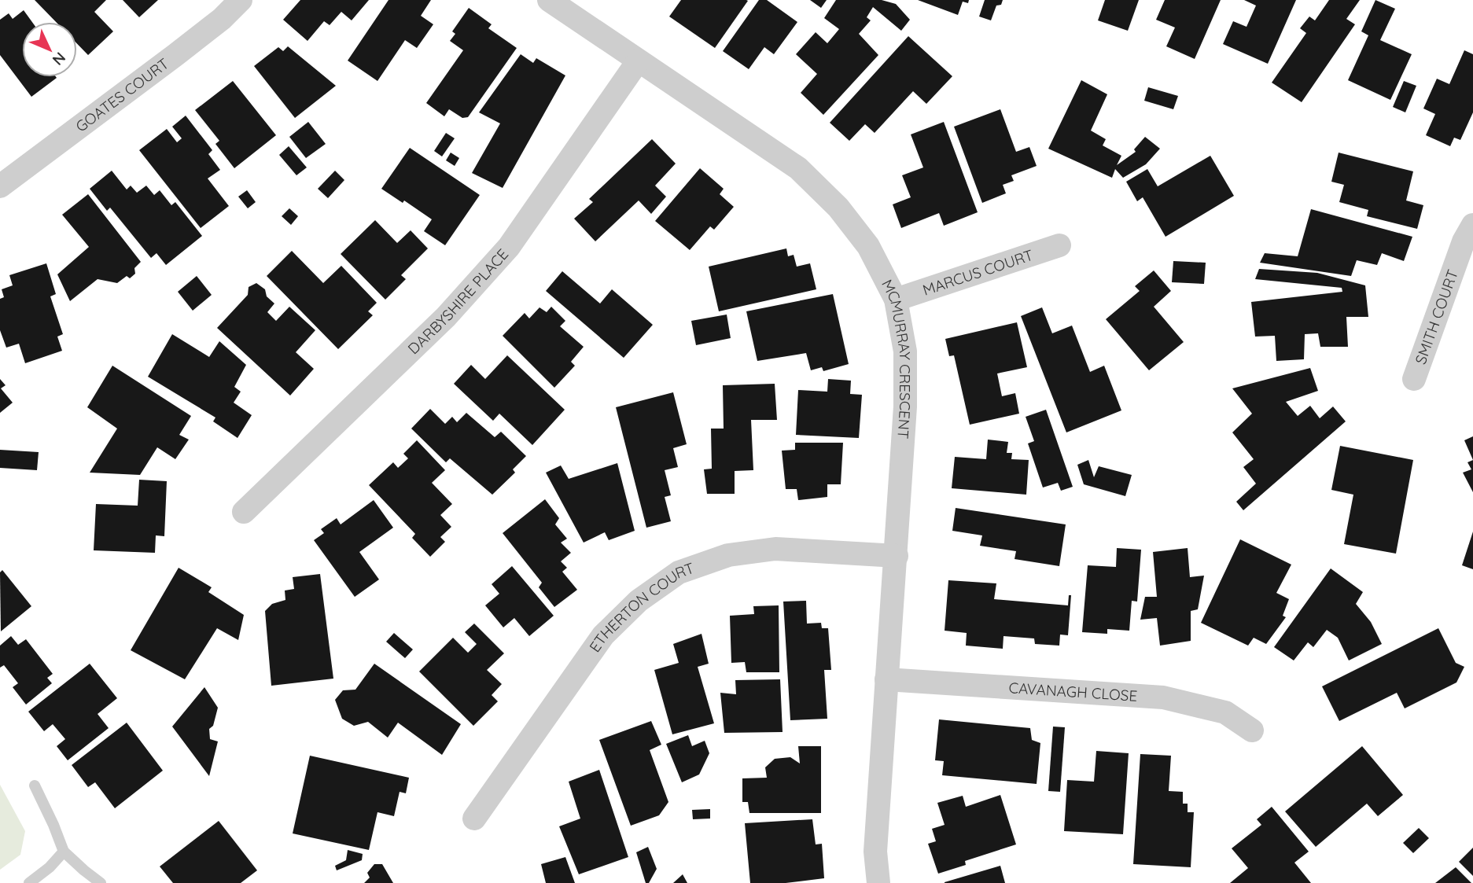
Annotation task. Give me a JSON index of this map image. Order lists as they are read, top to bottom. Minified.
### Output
{"streets":{"street":["GOATES COURT","MARCUS COURT","DARBYSHIRE PLACE","SMITH COURT","MCMURRAY CRESCENT","ETHERTON COURT","CAVANAGH CLOSE"]},"crossings":[["MARCUS COURT","MCMURRAY CRESCENT"],["DARBYSHIRE PLACE","MCMURRAY CRESCENT"],["MCMURRAY CRESCENT","ETHERTON COURT"],["MCMURRAY CRESCENT","CAVANAGH CLOSE"]],"north":"bottom right"}
